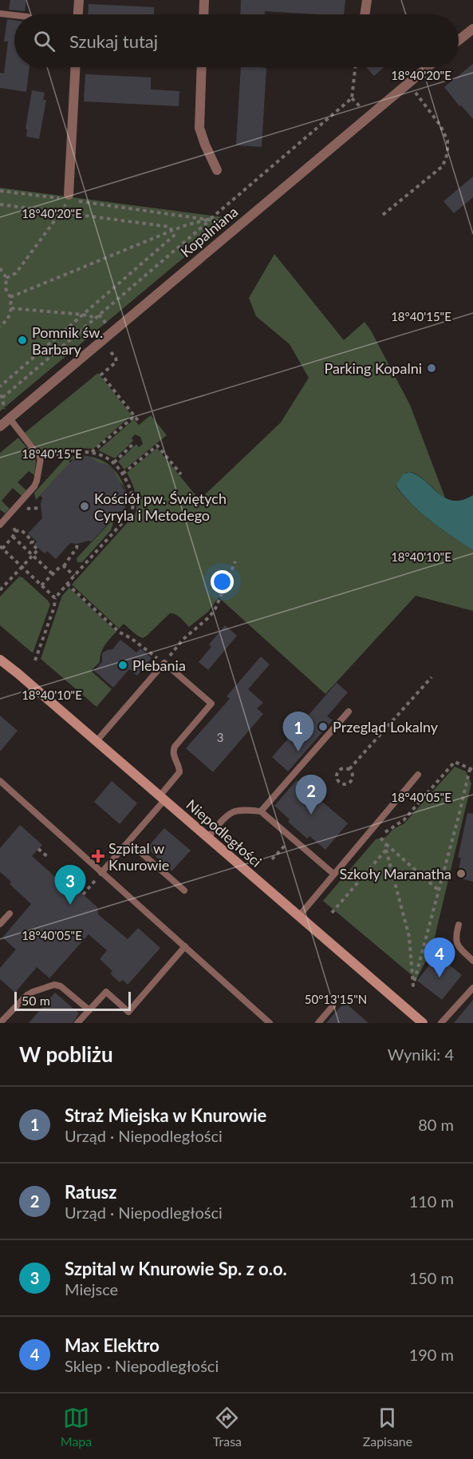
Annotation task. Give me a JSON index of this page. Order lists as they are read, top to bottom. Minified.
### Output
{"streets":{"main road":["Niepodległości"],"street":["Kopalniana"]},"places":{"other":["Pomnik św. Barbary","Parking Kopalni","Kościół pw. Świętych Cyryla i Metodego","Plebania","Przegląd Lokalny","Szkoły Maranatha"],"health":["Szpital w Knurowie"]},"house_numbers":["3"],"scale_bar":"50 m","page":{"search":"Szukaj tutaj","pins":["1","2","3","4"],"scale":"50 m","heading":["W pobliżu","Wyniki: 4"],"list":[{"mark":"1","name":"Straż Miejska w Knurowie","note":"Urząd · Niepodległości","value":"80 m"},{"mark":"2","name":"Ratusz","note":"Urząd · Niepodległości","value":"110 m"},{"mark":"3","name":"Szpital w Knurowie Sp. z o.o.","note":"Miejsce","value":"150 m"},{"mark":"4","name":"Max Elektro","note":"Sklep · Niepodległości","value":"190 m"}],"nav":["Mapa","Trasa","Zapisane"]},"coordinates":["18°40'20\"E","18°40'15\"E","18°40'10\"E","18°40'05\"E","50°13'15\"N"]}
